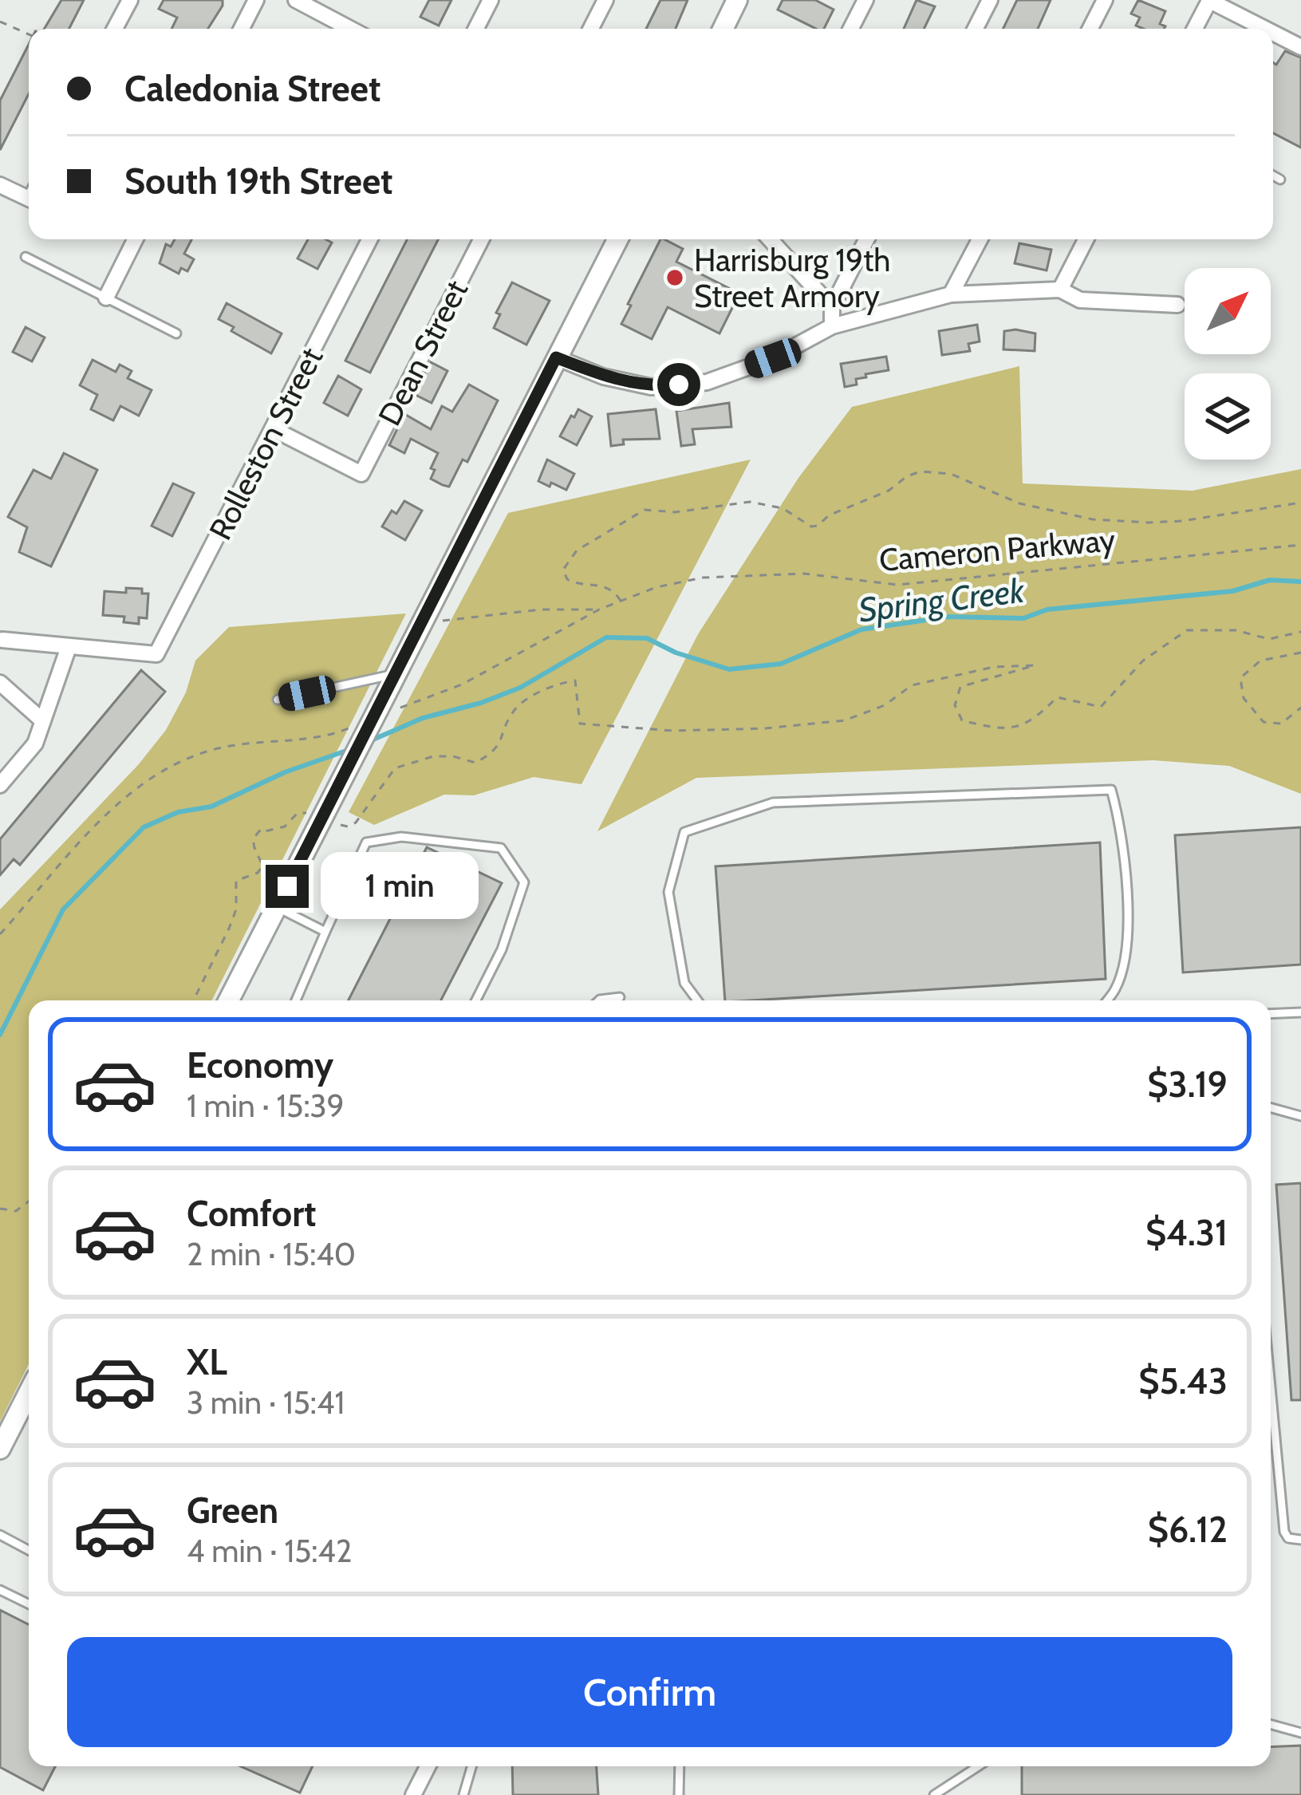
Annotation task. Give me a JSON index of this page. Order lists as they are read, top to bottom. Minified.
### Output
{"streets":{"street":["Dean Street","Rolleston Street"],"path":["Cameron Parkway"]},"crossings":[["Dean Street","Rolleston Street"]],"water":["Spring Creek"],"places":["Harrisburg 19th Street Armory"],"north":"top right","page":{"banner":["Caledonia Street","South 19th Street"],"bubble":"1 min","list":[{"name":"Economy","note":"1 min · 15:39","value":"$3.19"},{"name":"Comfort","note":"2 min · 15:40","value":"$4.31"},{"name":"XL","note":"3 min · 15:41","value":"$5.43"},{"name":"Green","note":"4 min · 15:42","value":"$6.12"}],"buttons":"Confirm"}}
